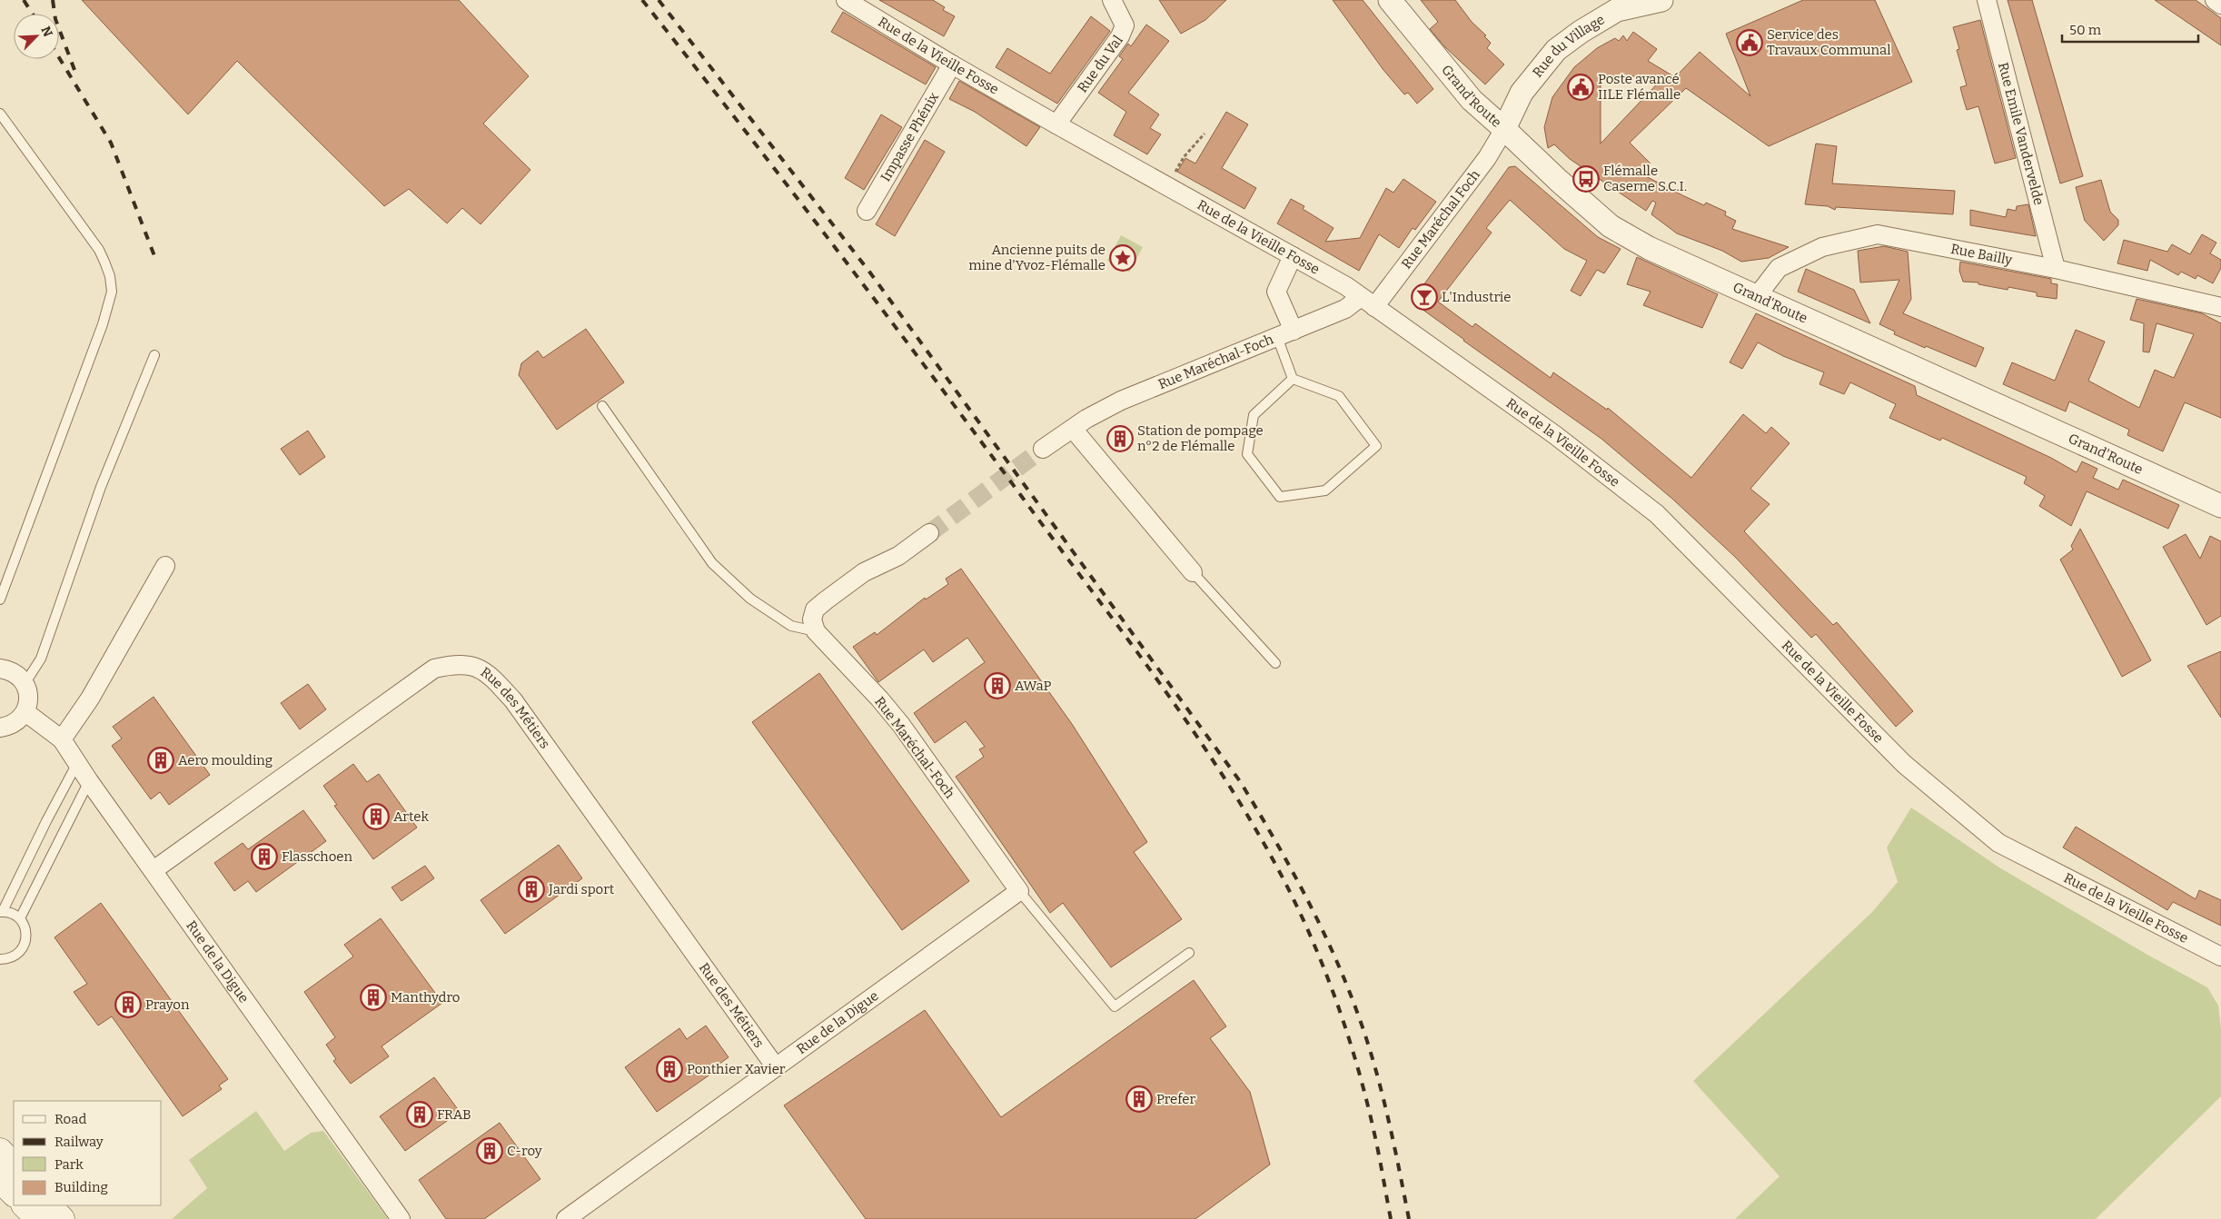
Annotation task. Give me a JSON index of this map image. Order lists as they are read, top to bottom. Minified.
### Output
{"streets":{"street":["Rue du Village","Rue de la Vieille Fosse","Rue du Val","Grand'Route","Rue Emile Vandervelde","Impasse Phénix","Rue Maréchal Foch","Rue Bailly","Rue Maréchal-Foch","Rue des Métiers","Rue de la Digue"]},"crossings":[["Rue du Village","Grand'Route"],["Rue du Village","Rue Maréchal Foch"],["Rue de la Vieille Fosse","Rue du Val"],["Rue de la Vieille Fosse","Impasse Phénix"],["Rue de la Vieille Fosse","Rue Maréchal Foch"],["Rue de la Vieille Fosse","Rue Maréchal-Foch"],["Grand'Route","Rue Maréchal Foch"],["Grand'Route","Rue Bailly"],["Rue Emile Vandervelde","Rue Bailly"],["Rue Maréchal Foch","Rue Maréchal-Foch"],["Rue Maréchal-Foch","Rue de la Digue"],["Rue des Métiers","Rue de la Digue"]],"places":{"public building":["Service des Travaux Communal","Poste avancé IILE Flémalle"],"bus stop":["Flémalle Caserne S.C.I."],"place":["Ancienne puits de mine d'Yvoz-Flémalle"],"bar":["L'Industrie"],"building":["Station de pompage n°2 de Flémalle","AWaP","Aero moulding","Artek","Flasschoen","Jardi sport","Manthydro","Prayon","Ponthier Xavier","Prefer","FRAB","C-roy"]},"legend":["Road","Railway","Park","Building"],"scale_bar":"50 m","north":"top right"}
